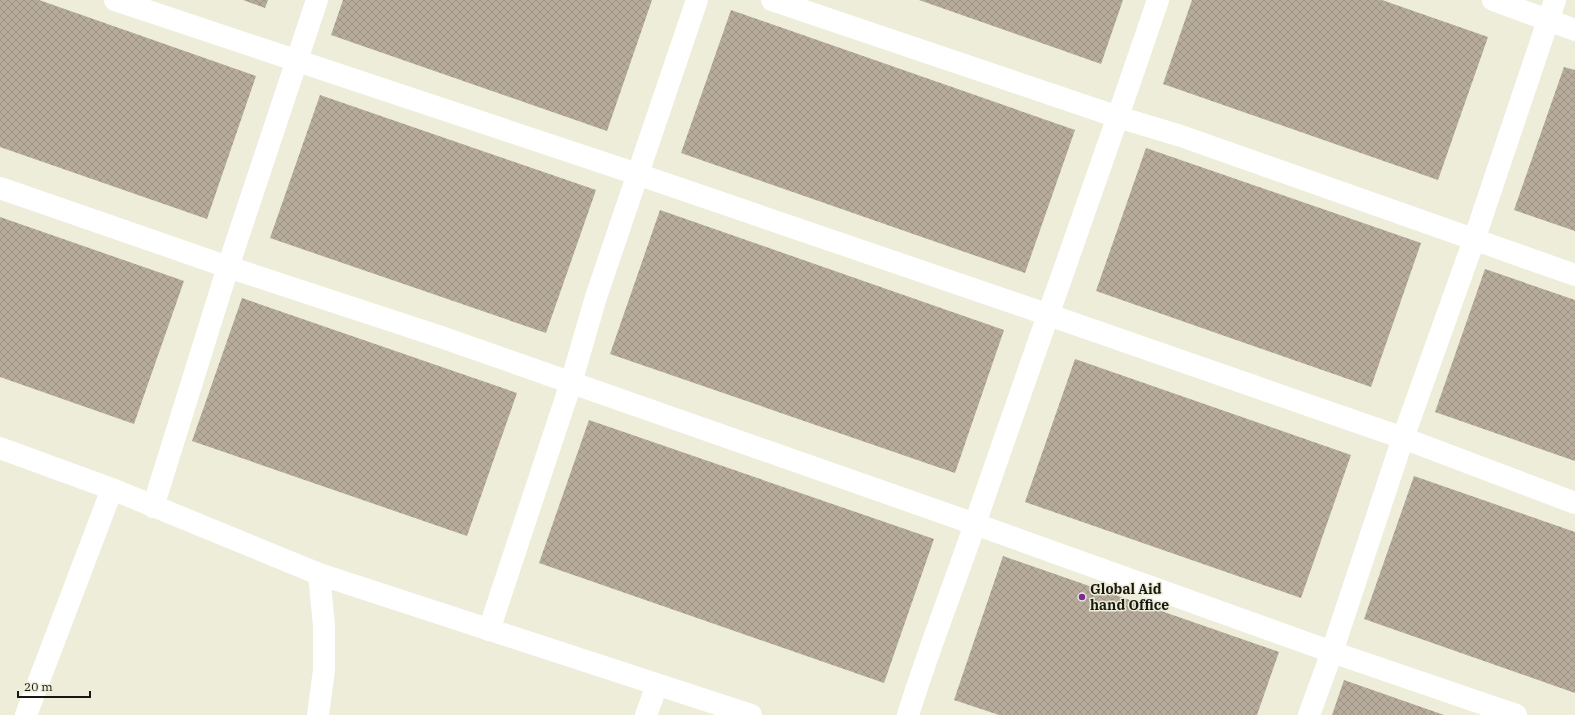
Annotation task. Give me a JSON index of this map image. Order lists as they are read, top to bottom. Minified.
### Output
{"places":["Global Aid hand Office"],"scale_bar":"20 m"}
